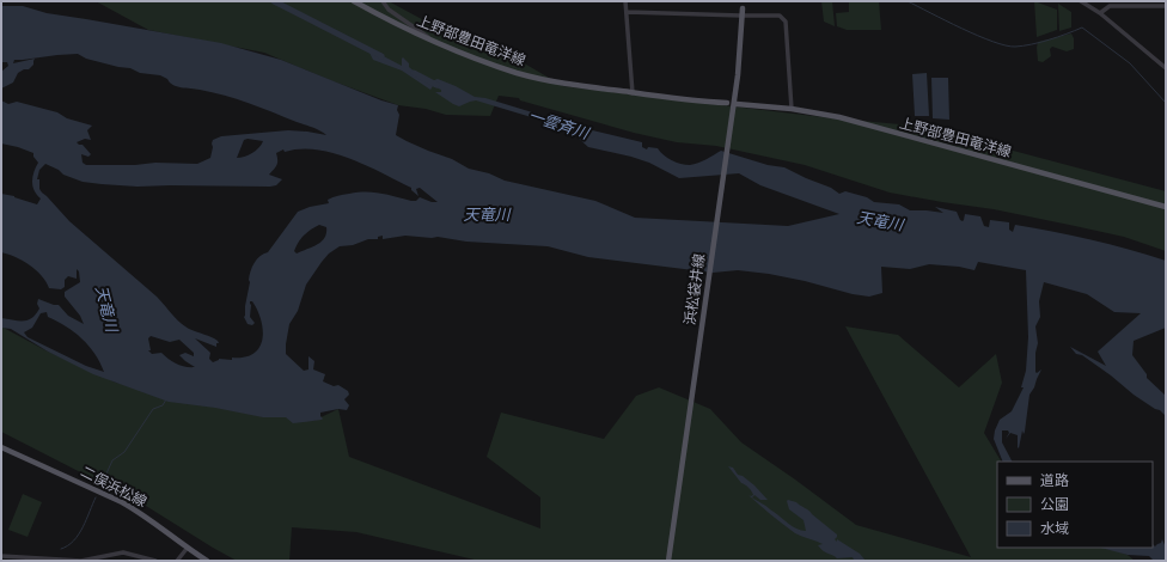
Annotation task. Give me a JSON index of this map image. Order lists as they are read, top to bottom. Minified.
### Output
{"streets":{"main road":["上野部豊田竜洋線","浜松袋井線","二俣浜松線"]},"water":["一雲斉川","天竜川"],"legend":["道路","公園","水域"]}
